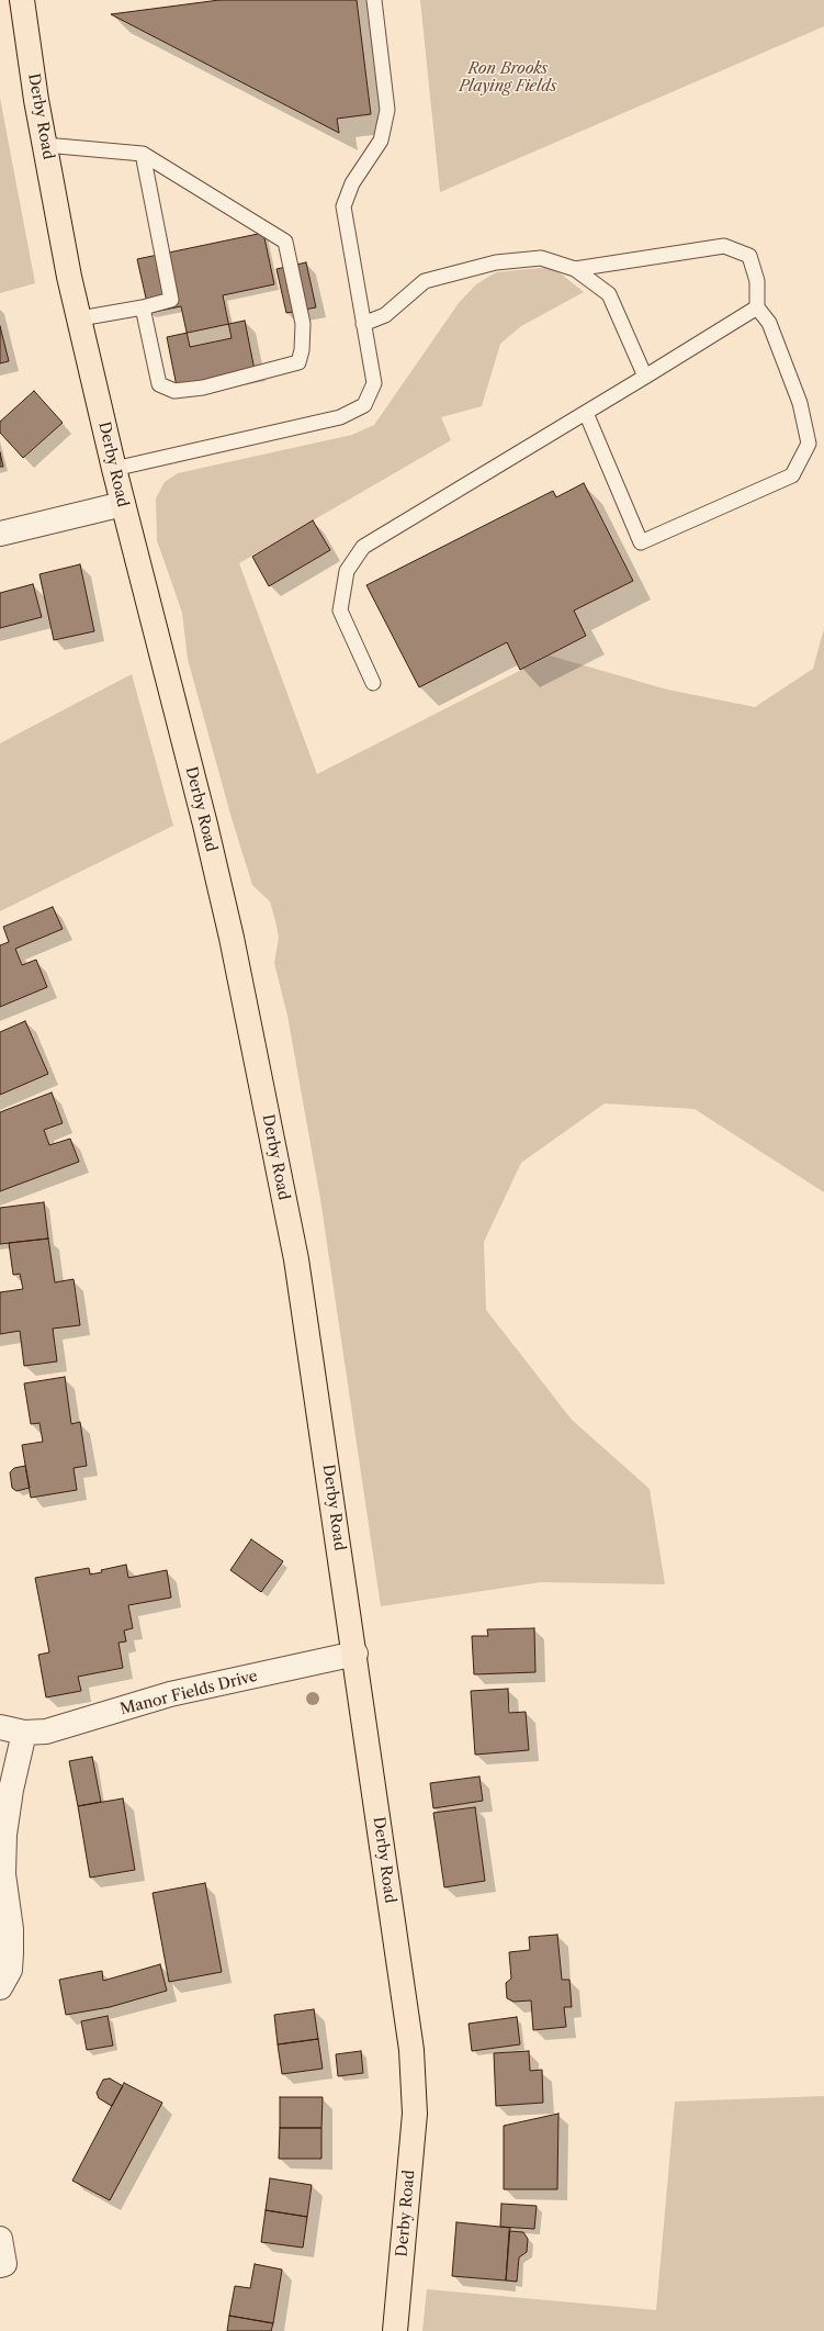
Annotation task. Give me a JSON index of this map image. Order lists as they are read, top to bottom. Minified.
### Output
{"streets":{"main road":["Derby Road"],"street":["Manor Fields Drive"]},"crossings":[["Derby Road","Manor Fields Drive"]],"parks":["Ron Brooks Playing Fields"]}
